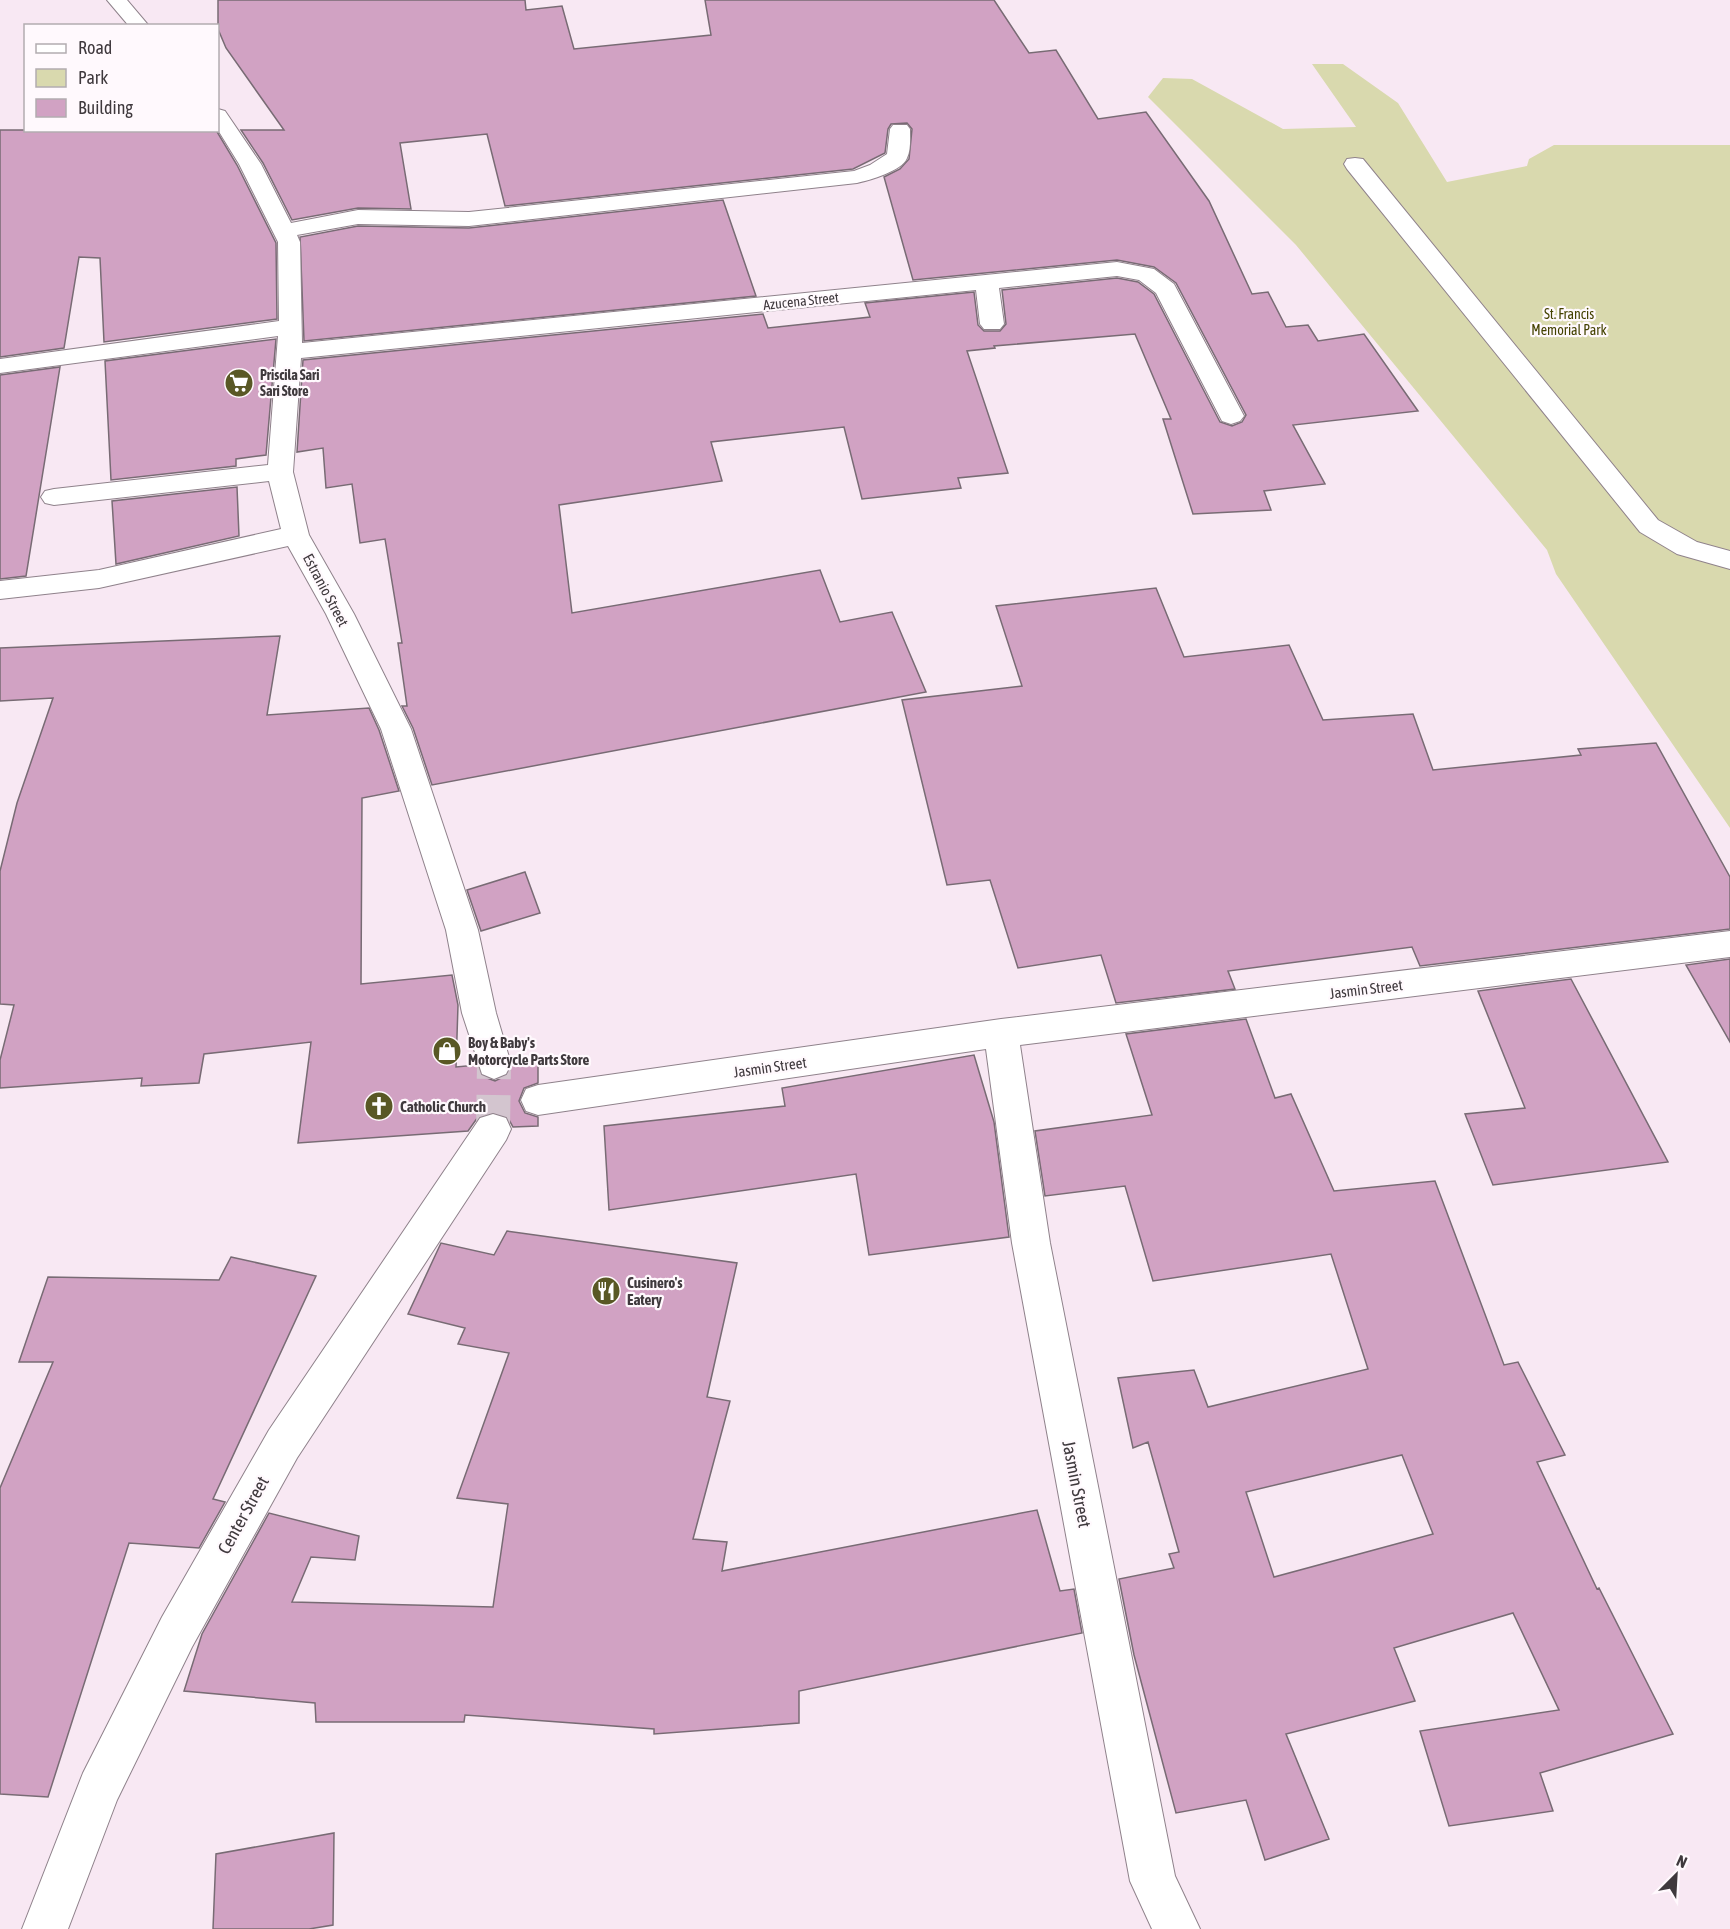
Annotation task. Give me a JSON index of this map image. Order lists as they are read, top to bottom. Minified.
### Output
{"streets":{"street":["Azucena Street","Estranio Street","Jasmin Street","Center Street"]},"crossings":[["Azucena Street","Estranio Street"]],"parks":["St. Francis Memorial Park"],"places":{"supermarket":["Priscila Sari Sari Store"],"shop":["Boy & Baby's Motorcycle Parts Store"],"church":["Catholic Church"],"restaurant":["Cusinero's Eatery"]},"legend":["Road","Park","Building"],"north":"top right"}
